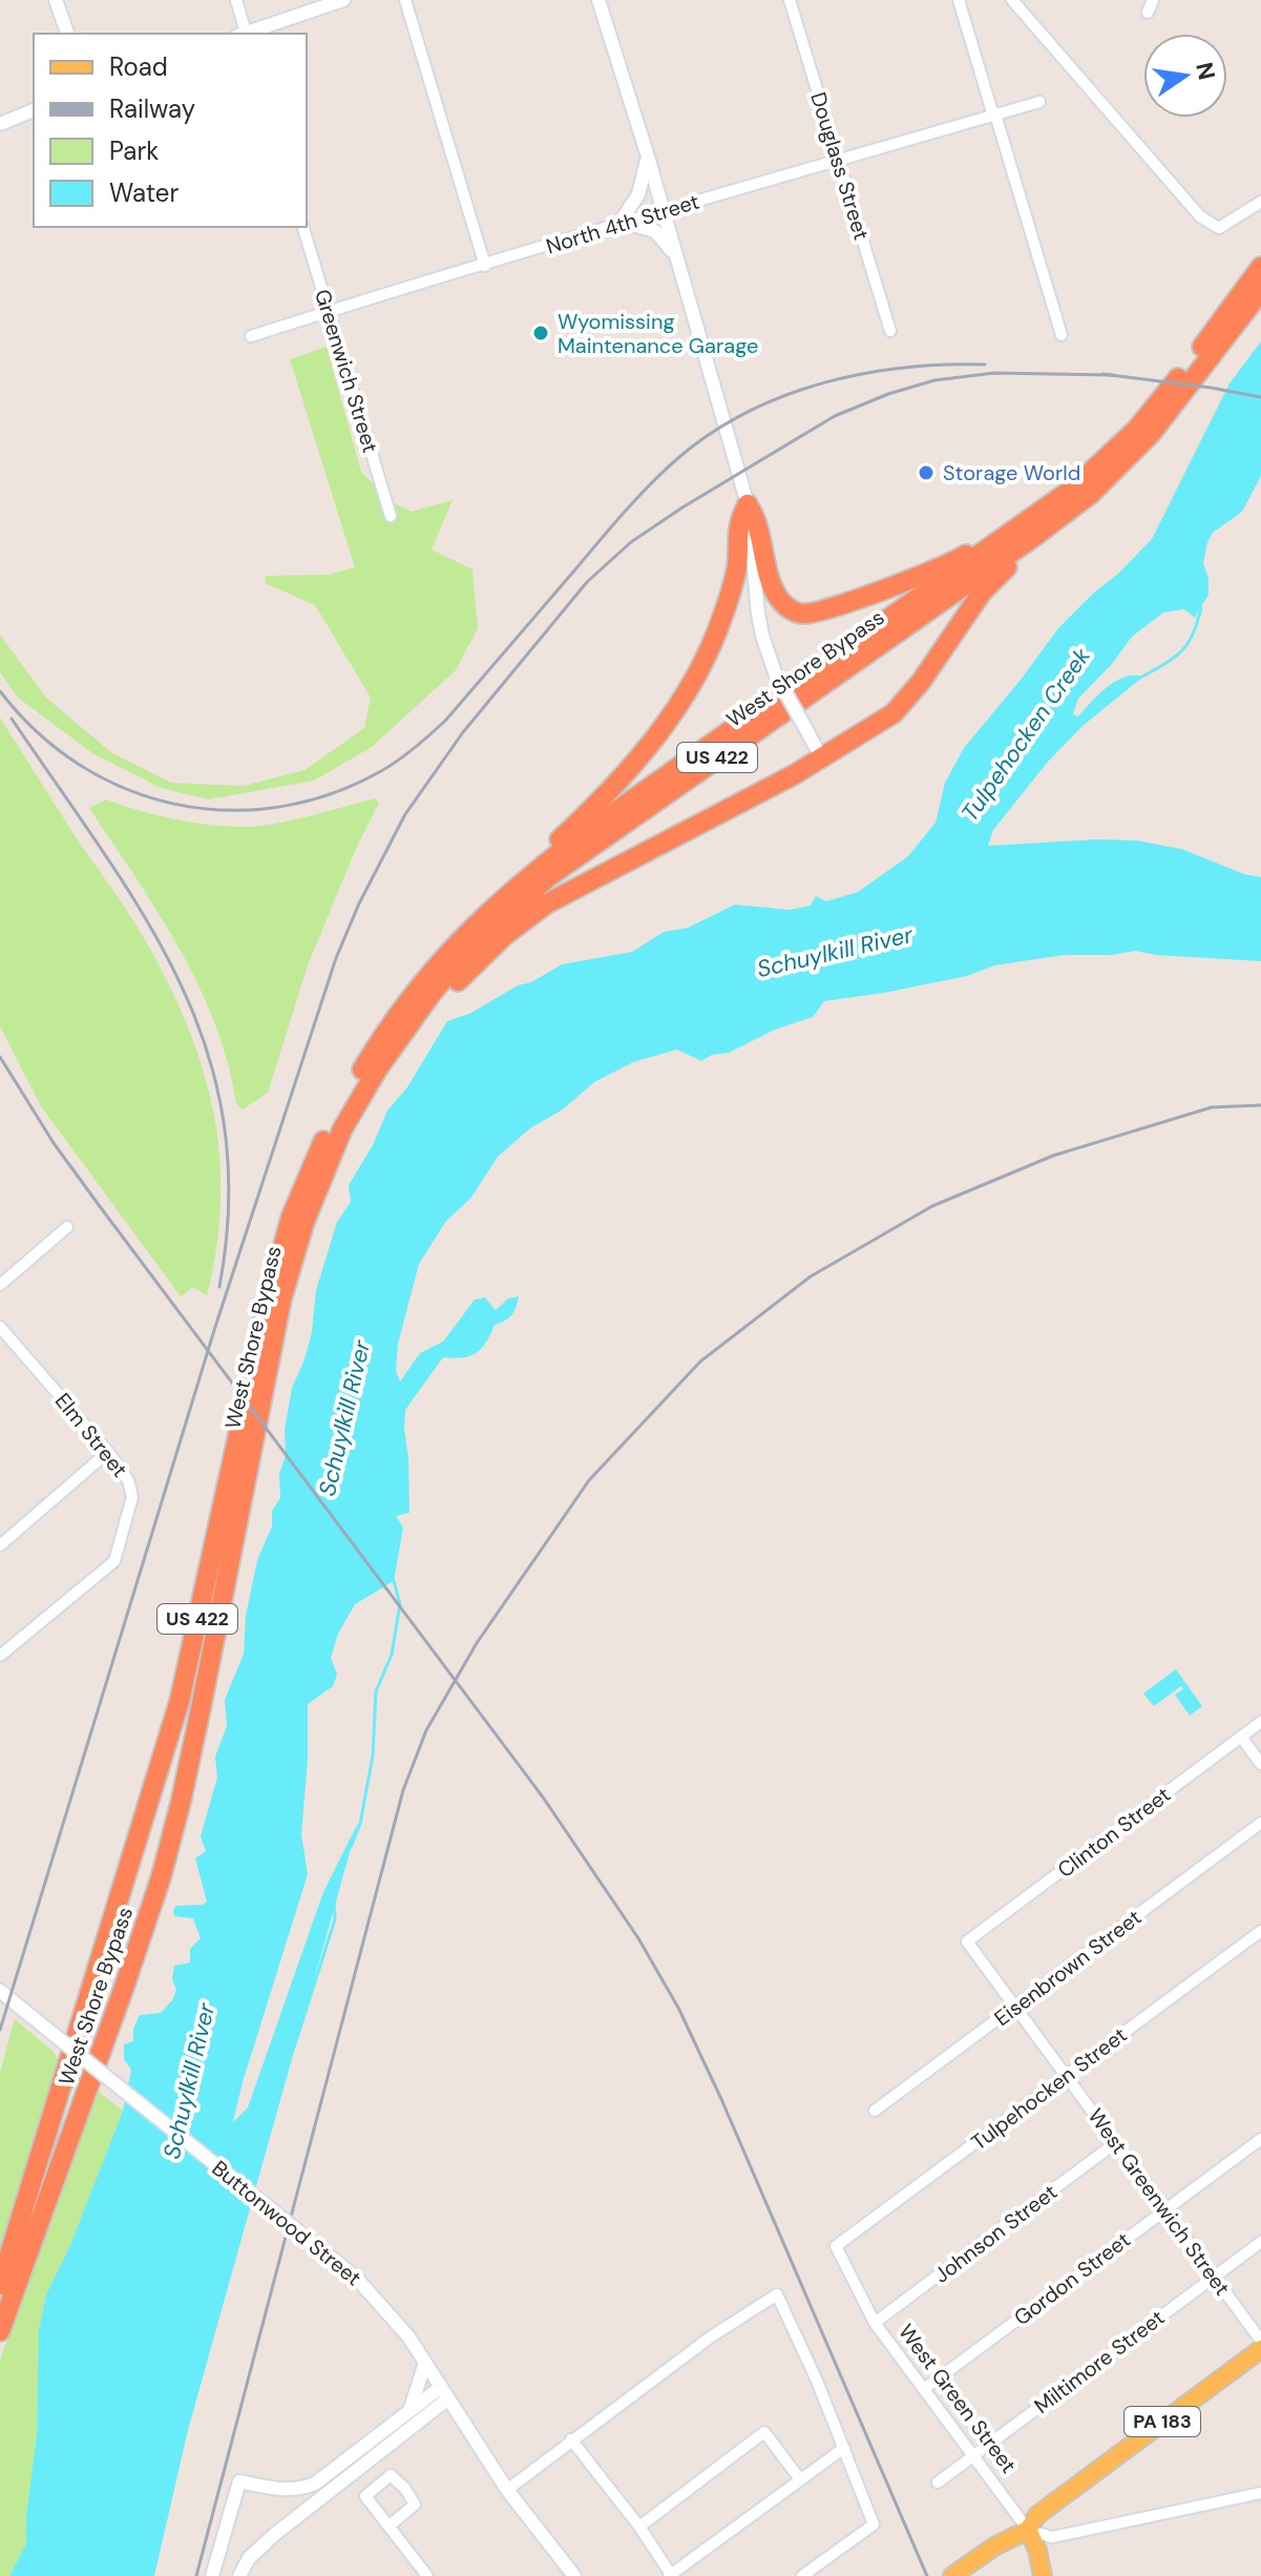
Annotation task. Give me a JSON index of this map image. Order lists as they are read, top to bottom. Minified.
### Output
{"streets":{"highway":["West Shore Bypass","US 422"],"main road":["West Green Street","PA 183"],"street":["Douglass Street","North 4th Street","Greenwich Street","Elm Street","Clinton Street","Eisenbrown Street","Tulpehocken Street","West Greenwich Street","Buttonwood Street","Johnson Street","Gordon Street","Miltimore Street"]},"crossings":[["Douglass Street","North 4th Street"],["North 4th Street","Greenwich Street"],["Clinton Street","West Greenwich Street"],["Eisenbrown Street","West Greenwich Street"],["Tulpehocken Street","West Greenwich Street"],["Tulpehocken Street","West Green Street"],["West Greenwich Street","Johnson Street"],["West Greenwich Street","Gordon Street"],["West Greenwich Street","Miltimore Street"],["Johnson Street","West Green Street"],["Gordon Street","West Green Street"],["Miltimore Street","West Green Street"],["West Green Street","PA 183"]],"water":["Tulpehocken Creek","Schuylkill River"],"places":["Wyomissing Maintenance Garage","Storage World"],"legend":["Road","Railway","Park","Water"],"north":"right"}
